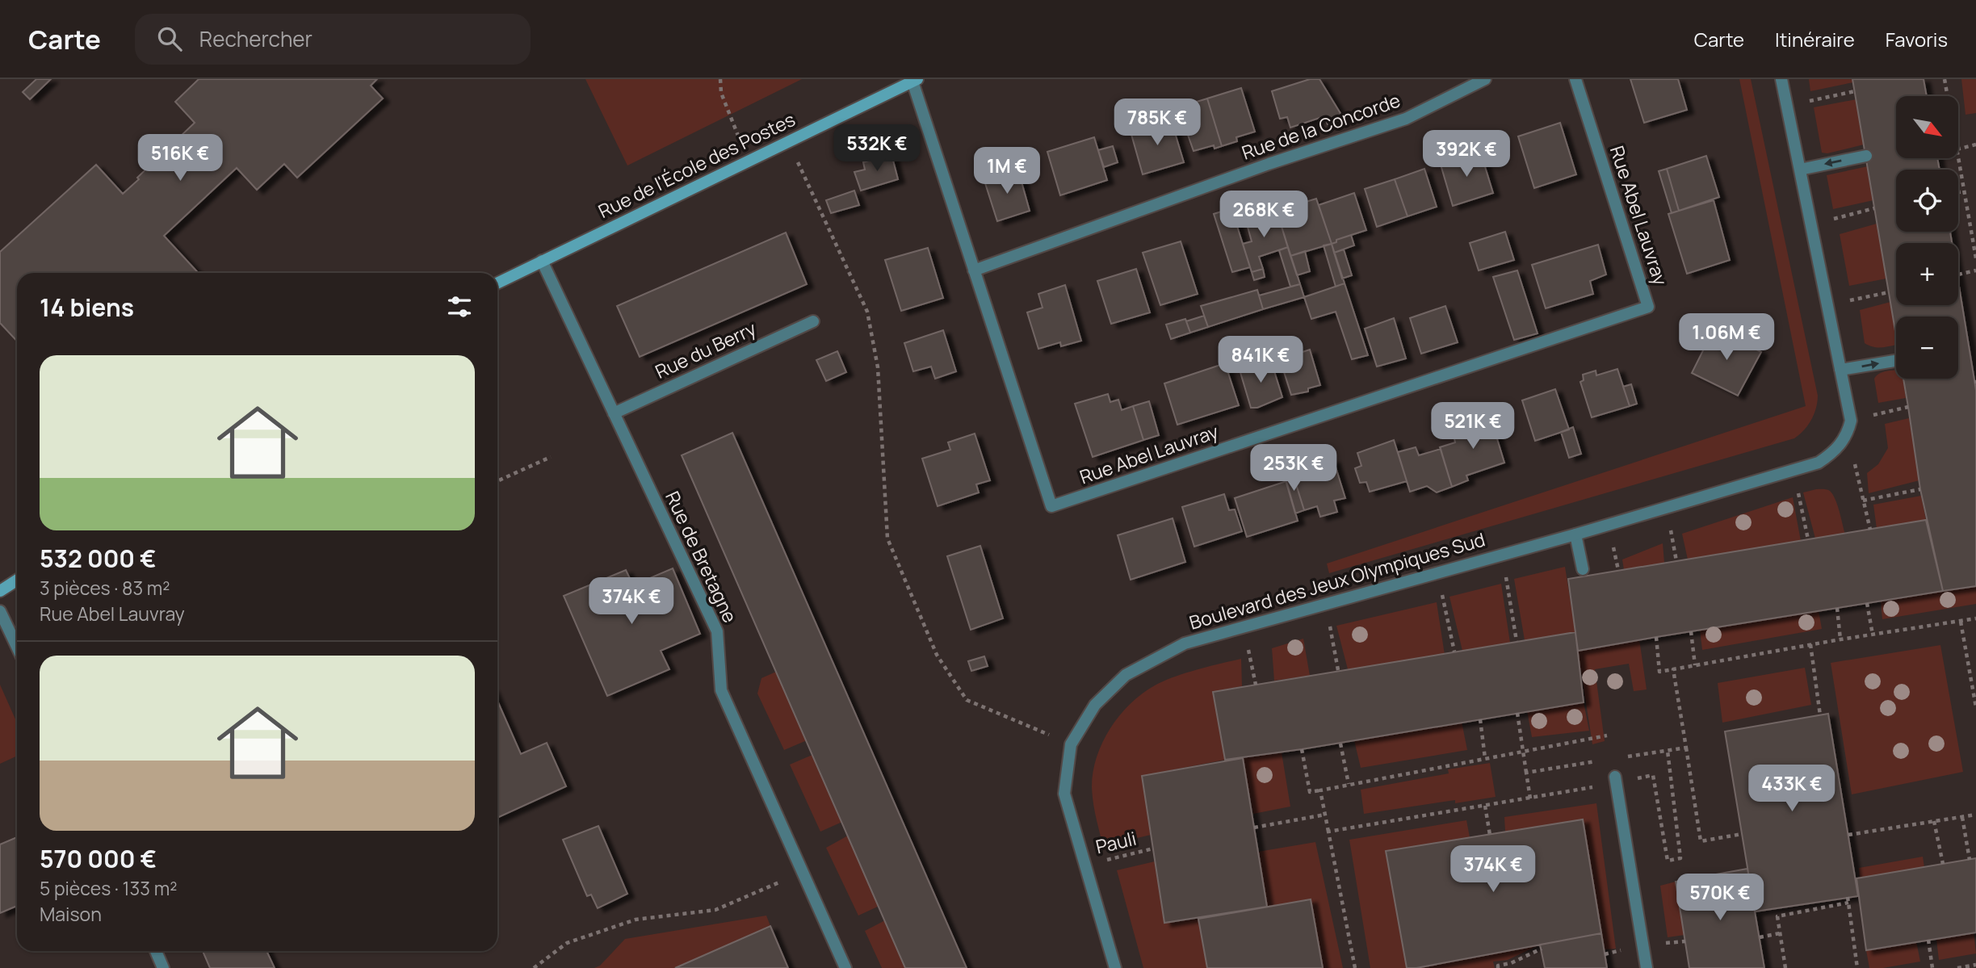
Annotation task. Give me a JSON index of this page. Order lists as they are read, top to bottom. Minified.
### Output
{"streets":{"main road":["Rue de l'École des Postes"],"street":["Rue de la Concorde","Rue Abel Lauvray","Rue du Berry","Rue de Bretagne","Boulevard des Jeux Olympiques Sud"],"path":["Pauli"]},"crossings":[["Rue de la Concorde","Rue Abel Lauvray"],["Rue de l'École des Postes","Rue Abel Lauvray"],["Rue de l'École des Postes","Rue de Bretagne"],["Rue du Berry","Rue de Bretagne"],["Boulevard des Jeux Olympiques Sud","Pauli"]],"north":"bottom right","page":{"header":"Carte","search":"Rechercher","nav":["Carte","Itinéraire","Favoris"],"map_buttons":["+","−"],"price":["785K €","532K €","392K €","516K €","1M €","268K €","1.06M €","841K €","521K €","253K €","374K €","433K €","374K €","570K €"],"heading":"14 biens","list":[{"name":"532 000 €","note":"3 pièces · 83 m² · Rue Abel Lauvray"},{"name":"570 000 €","note":"5 pièces · 133 m² · Maison"}]}}
